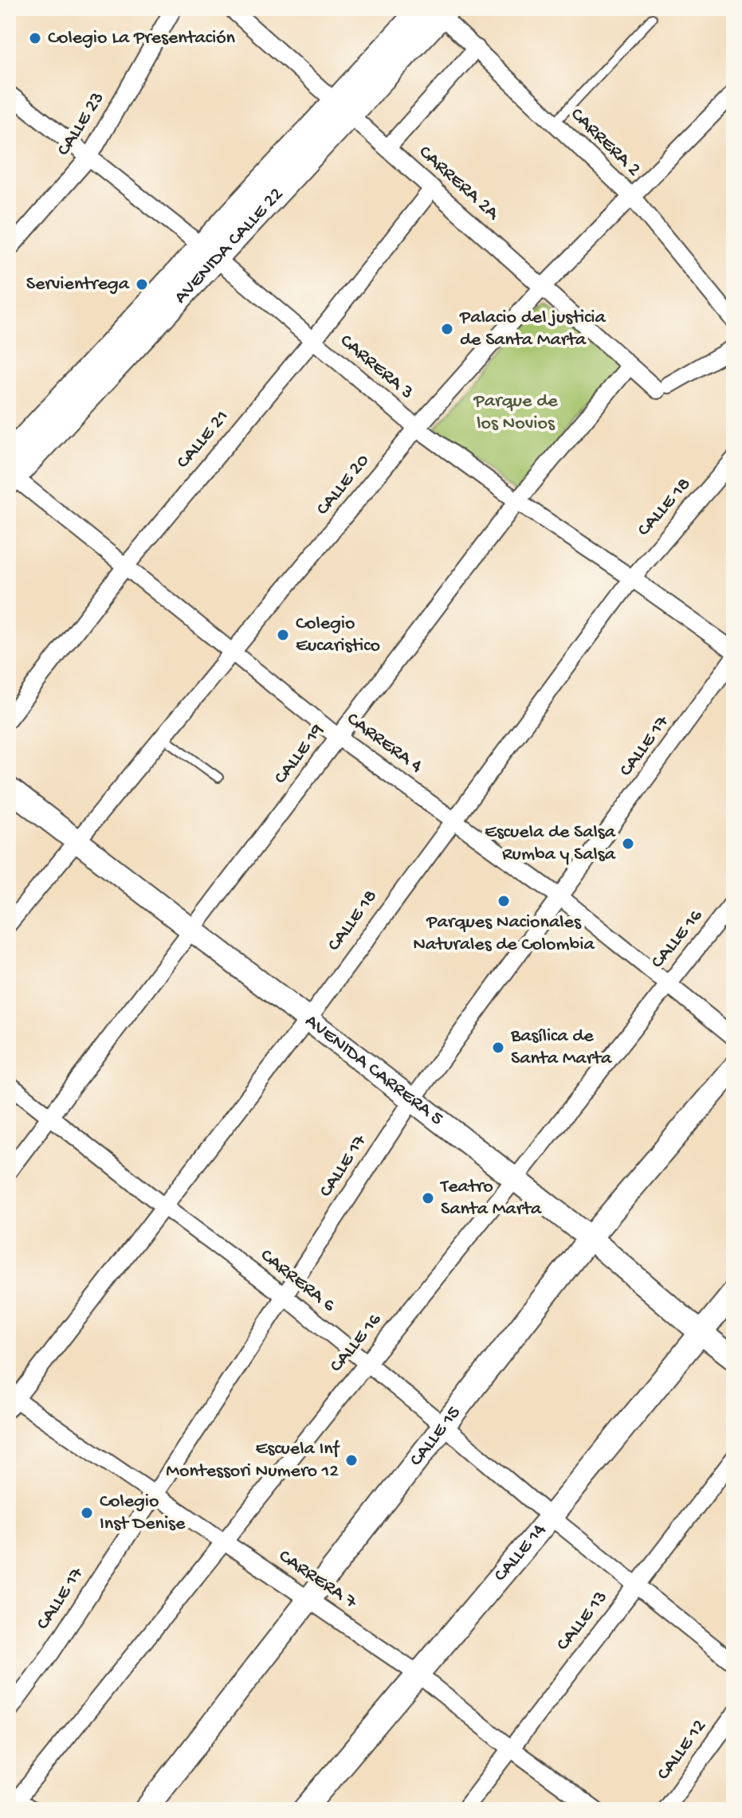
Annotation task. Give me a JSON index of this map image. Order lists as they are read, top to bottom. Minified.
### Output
{"streets":{"street":["CALLE 23","CARRERA 2","CARRERA 2A","AVENIDA CALLE 22","CARRERA 3","CALLE 21","CALLE 20","CALLE 18","CARRERA 4","CALLE 17","CALLE 19","CALLE 16","AVENIDA CARRERA 5","CARRERA 6","CALLE 15","CALLE 14","CARRERA 7","CALLE 13","CALLE 12"]},"crossings":[["CALLE 23","CARRERA 3"],["CARRERA 2","AVENIDA CALLE 22"],["CARRERA 2","CALLE 20"],["CARRERA 2A","AVENIDA CALLE 22"],["CARRERA 2A","CALLE 21"],["CARRERA 2A","CALLE 20"],["CARRERA 2A","CALLE 19"],["AVENIDA CALLE 22","CARRERA 3"],["AVENIDA CALLE 22","CARRERA 4"],["CARRERA 3","CALLE 21"],["CARRERA 3","CALLE 20"],["CARRERA 3","CALLE 18"],["CARRERA 3","CALLE 19"],["CALLE 21","CARRERA 4"],["CALLE 20","CARRERA 4"],["CALLE 20","AVENIDA CARRERA 5"],["CALLE 18","CARRERA 4"],["CALLE 18","AVENIDA CARRERA 5"],["CALLE 18","CARRERA 6"],["CALLE 18","CARRERA 7"],["CARRERA 4","CALLE 17"],["CARRERA 4","CALLE 19"],["CARRERA 4","CALLE 16"],["CALLE 17","AVENIDA CARRERA 5"],["CALLE 17","CARRERA 6"],["CALLE 17","CARRERA 7"],["CALLE 19","AVENIDA CARRERA 5"],["CALLE 19","CARRERA 6"],["CALLE 16","AVENIDA CARRERA 5"],["CALLE 16","CARRERA 6"],["CALLE 16","CARRERA 7"],["AVENIDA CARRERA 5","CALLE 15"],["AVENIDA CARRERA 5","CALLE 14"],["CARRERA 6","CALLE 15"],["CARRERA 6","CALLE 14"],["CARRERA 6","CALLE 13"],["CALLE 15","CARRERA 7"],["CALLE 14","CARRERA 7"],["CARRERA 7","CALLE 13"]],"parks":["Parque de los Novios"],"places":["Colegio La Presentación","Servientrega","Palacio del justicia de Santa Marta","Colegio Eucaristico","Escuela de Salsa Rumba y Salsa","Parques Nacionales Naturales de Colombia","Basílica de Santa Marta","Teatro Santa Marta","Escuela Inf Montessori Numero 12","Colegio Inst Denise"]}
